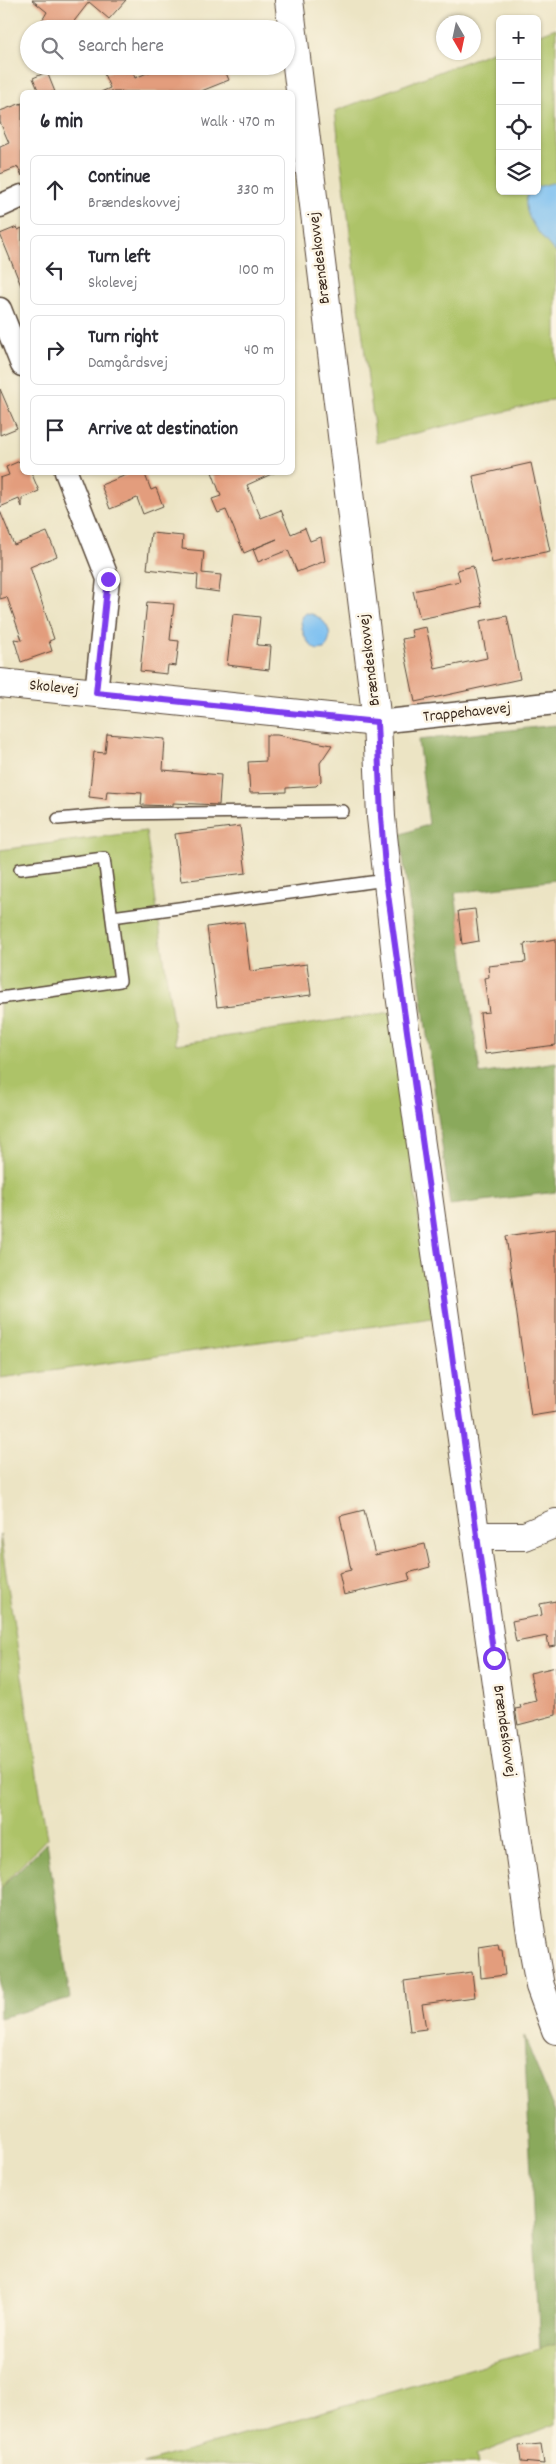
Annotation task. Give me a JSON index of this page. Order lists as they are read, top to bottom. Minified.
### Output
{"streets":{"street":["Brændeskovvej","Skolevej","Trappehavevej"]},"crossings":[["Brændeskovvej","Skolevej"],["Brændeskovvej","Trappehavevej"],["Skolevej","Trappehavevej"]],"north":"bottom","page":{"map_buttons":["+","−"],"search":"Search here","heading":["6 min","Walk · 470 m"],"list":[["Continue","Brændeskovvej","330 m"],["Turn left","Skolevej","100 m"],["Turn right","Damgårdsvej","40 m"],"Arrive at destination"]}}
